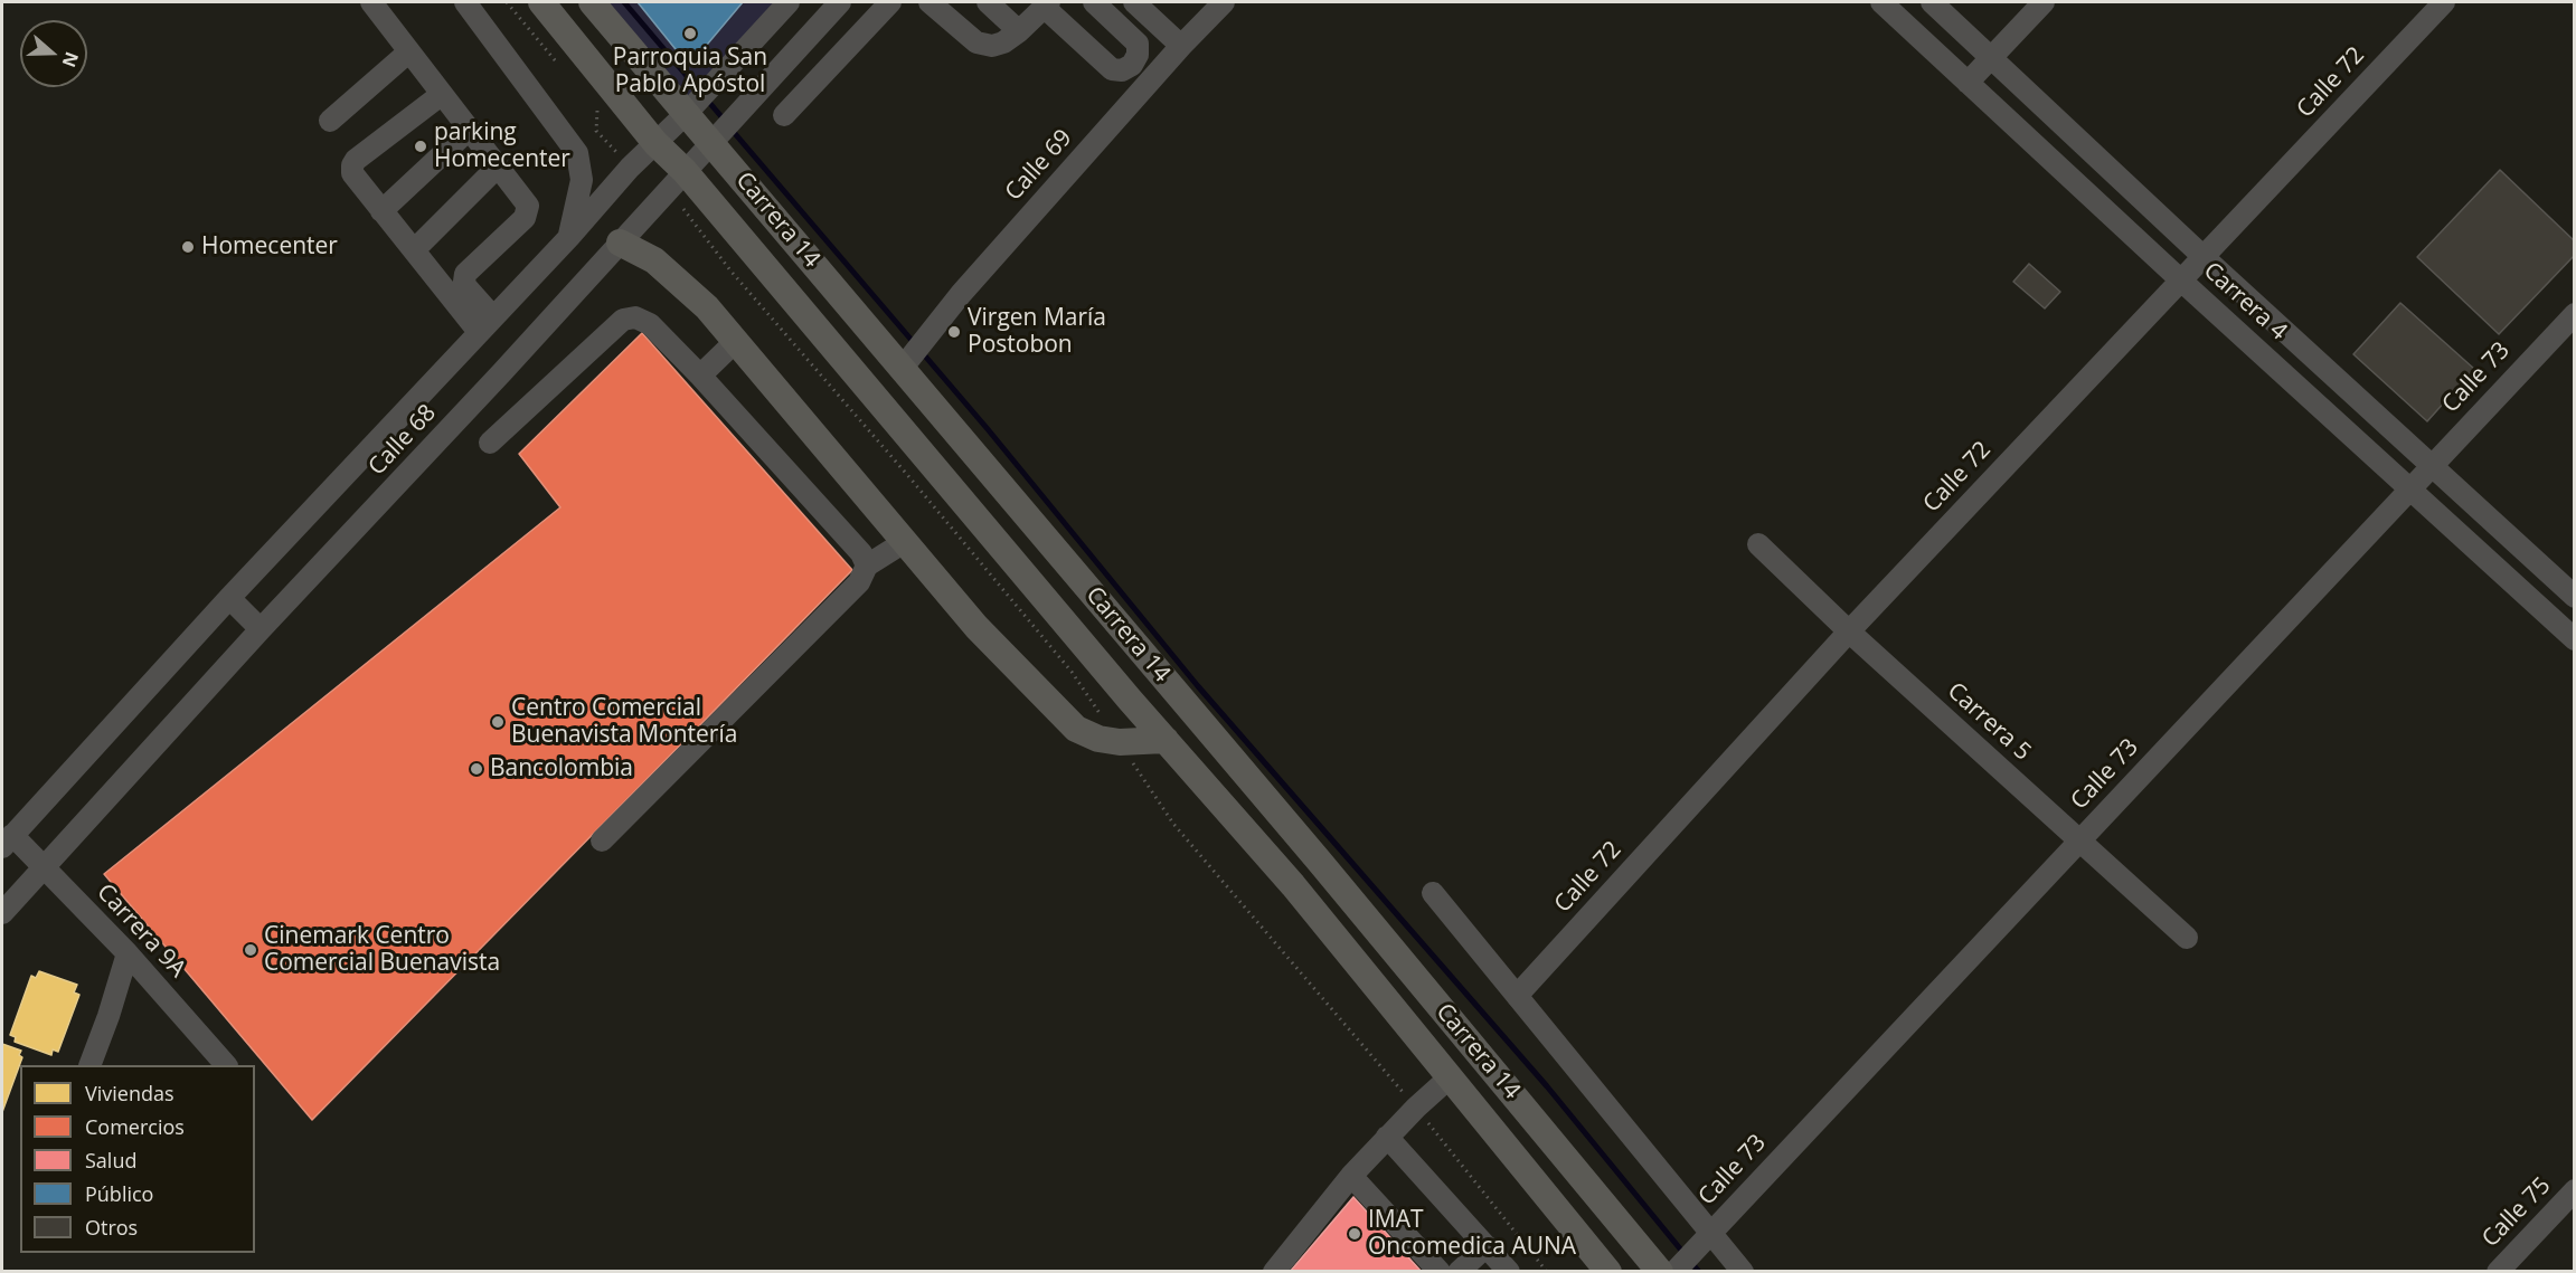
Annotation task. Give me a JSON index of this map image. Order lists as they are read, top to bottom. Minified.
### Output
{"streets":{"main road":["Carrera 14"],"street":["Calle 72","Calle 69","Carrera 4","Calle 73","Calle 68","Carrera 5","Carrera 9A","Calle 75"]},"crossings":[["Calle 72","Carrera 4"],["Calle 72","Carrera 5"],["Calle 69","Carrera 14"],["Carrera 14","Calle 73"],["Carrera 14","Calle 68"],["Carrera 4","Calle 73"],["Calle 73","Carrera 5"],["Calle 68","Carrera 9A"]],"places":["Parroquia San Pablo Apóstol","parking Homecenter","Homecenter","Virgen María Postobon","Centro Comercial Buenavista Montería","Bancolombia","Cinemark Centro Comercial Buenavista","IMAT Oncomedica AUNA"],"legend":["Viviendas","Comercios","Salud","Público","Otros"],"north":"right"}
